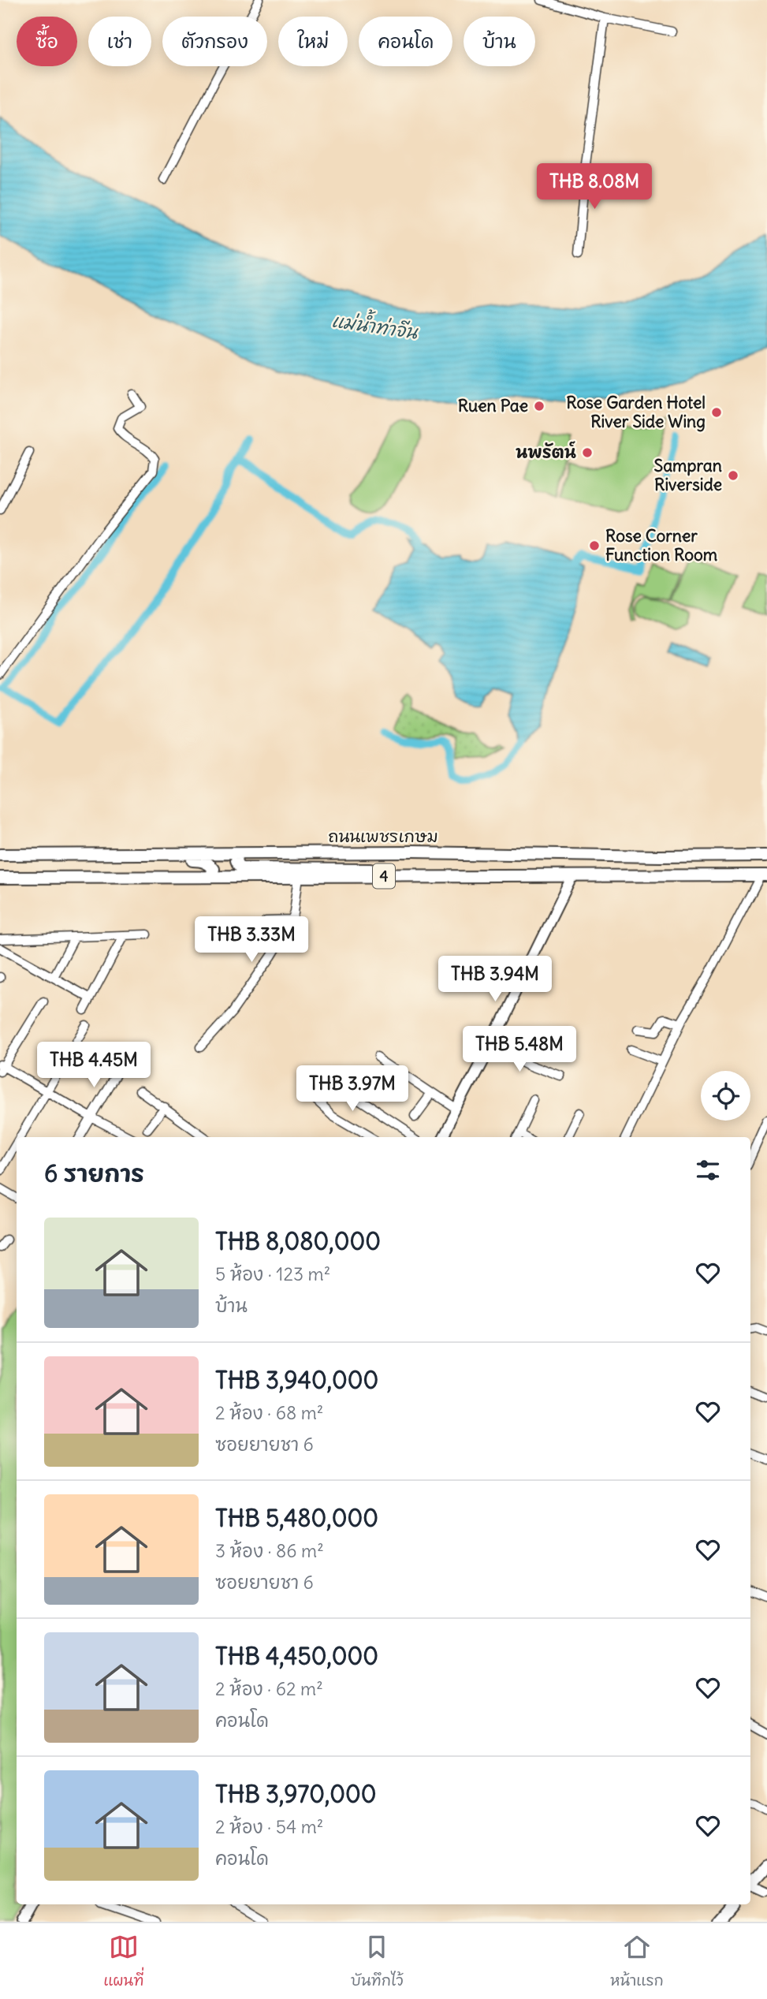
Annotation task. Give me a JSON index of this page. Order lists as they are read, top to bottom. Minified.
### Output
{"streets":{"main road":["ถนนเพชรเกษม","4"]},"water":["แม่น้ำท่าจีน"],"places":["Ruen Pae","Rose Garden Hotel River Side Wing","นพรัตน์","Sampran Riverside","Rose Corner Function Room"],"page":{"chip":["ซื้อ","เช่า","ตัวกรอง","ใหม่","คอนโด","บ้าน"],"price":["THB 8.08M","THB 3.33M","THB 3.94M","THB 5.48M","THB 4.45M","THB 3.97M"],"heading":"6 รายการ","list":[{"name":"THB 8,080,000","note":"5 ห้อง · 123 m² · บ้าน"},{"name":"THB 3,940,000","note":"2 ห้อง · 68 m² · ซอยยายชา 6"},{"name":"THB 5,480,000","note":"3 ห้อง · 86 m² · ซอยยายชา 6"},{"name":"THB 4,450,000","note":"2 ห้อง · 62 m² · คอนโด"},{"name":"THB 3,970,000","note":"2 ห้อง · 54 m² · คอนโด"}],"tabs":["แผนที่","บันทึกไว้","หน้าแรก"]}}
